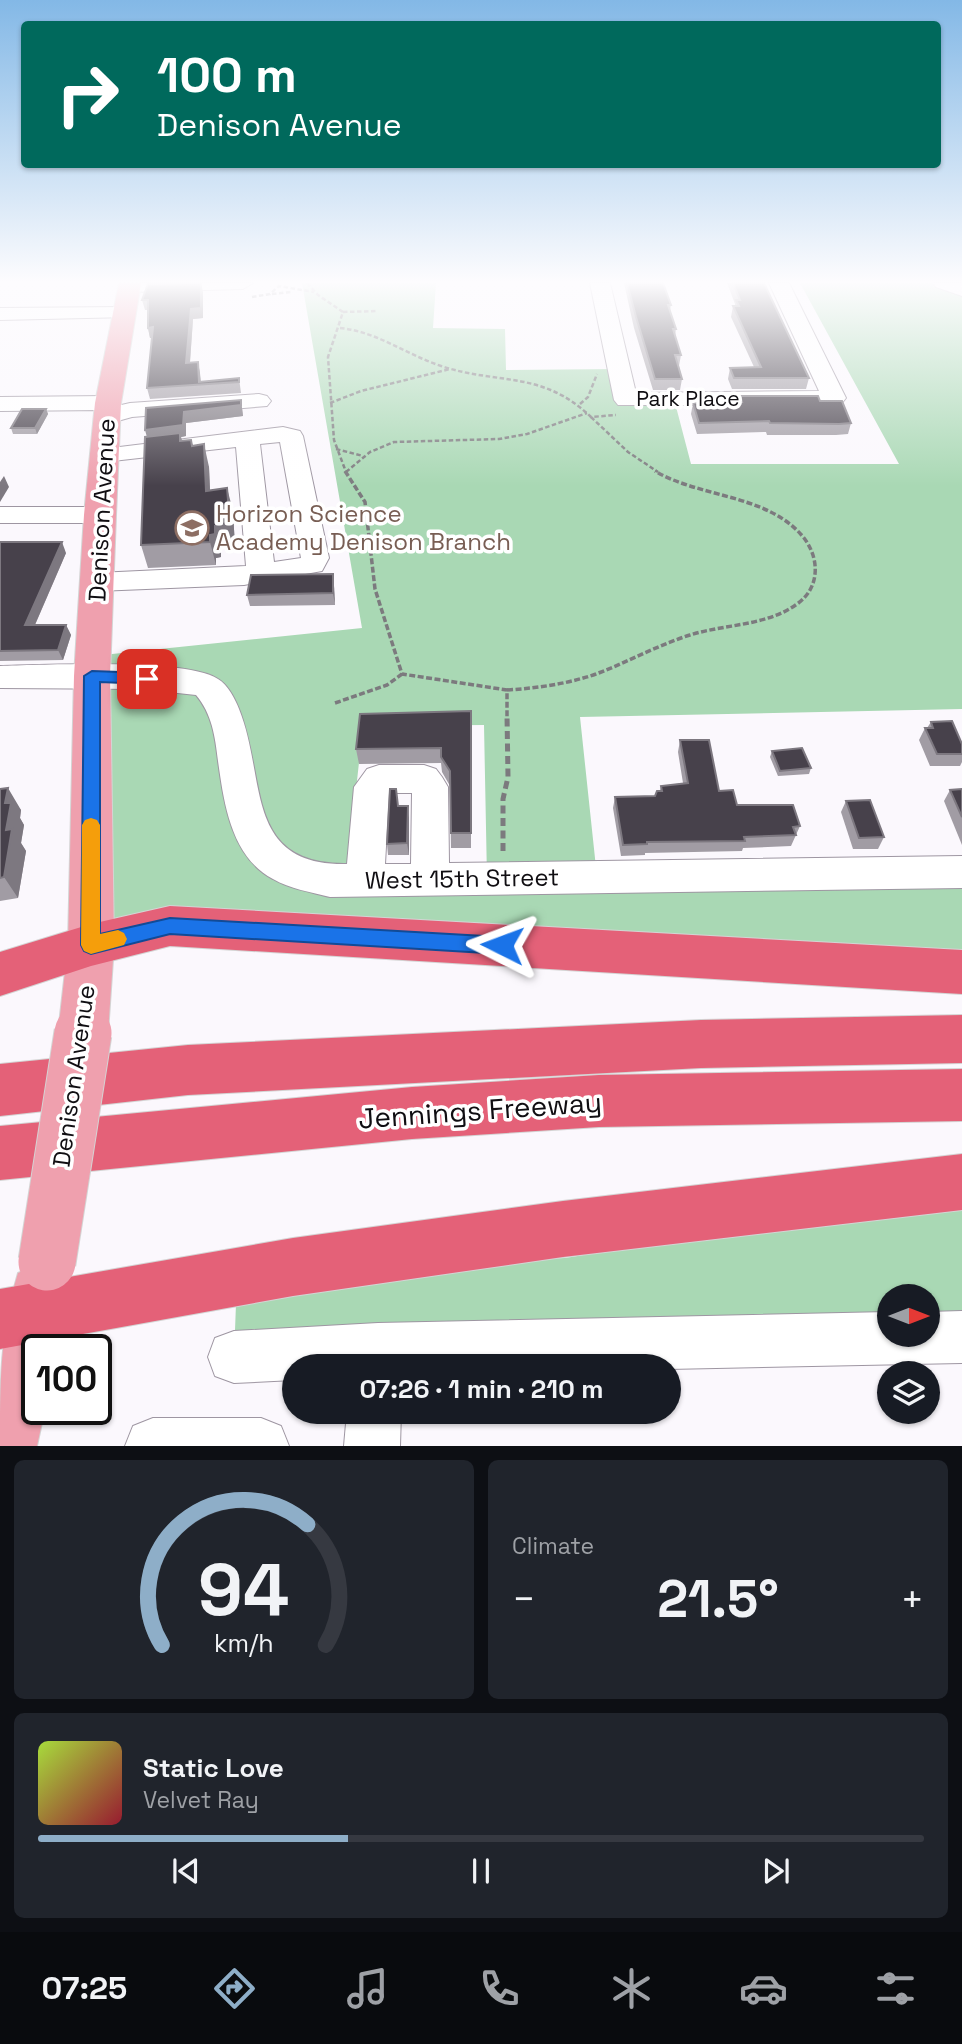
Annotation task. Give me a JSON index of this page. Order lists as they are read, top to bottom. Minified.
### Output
{"streets":{"highway":["Jennings Freeway"],"main road":["Denison Avenue"],"street":["Park Place","West 15th Street"]},"crossings":[["Denison Avenue","West 15th Street"]],"places":{"school or university":["Horizon Science Academy Denison Branch"]},"north":"right","page":{"turn":["100 m","Denison Avenue"],"limit":"100","trip":"07:26 · 1 min · 210 m","tile":"Climate","heat":["−","21.5°","+"],"song":["Static Love","Velvet Ray"],"tabs":"07:25","gauge":["94","km/h"]}}
